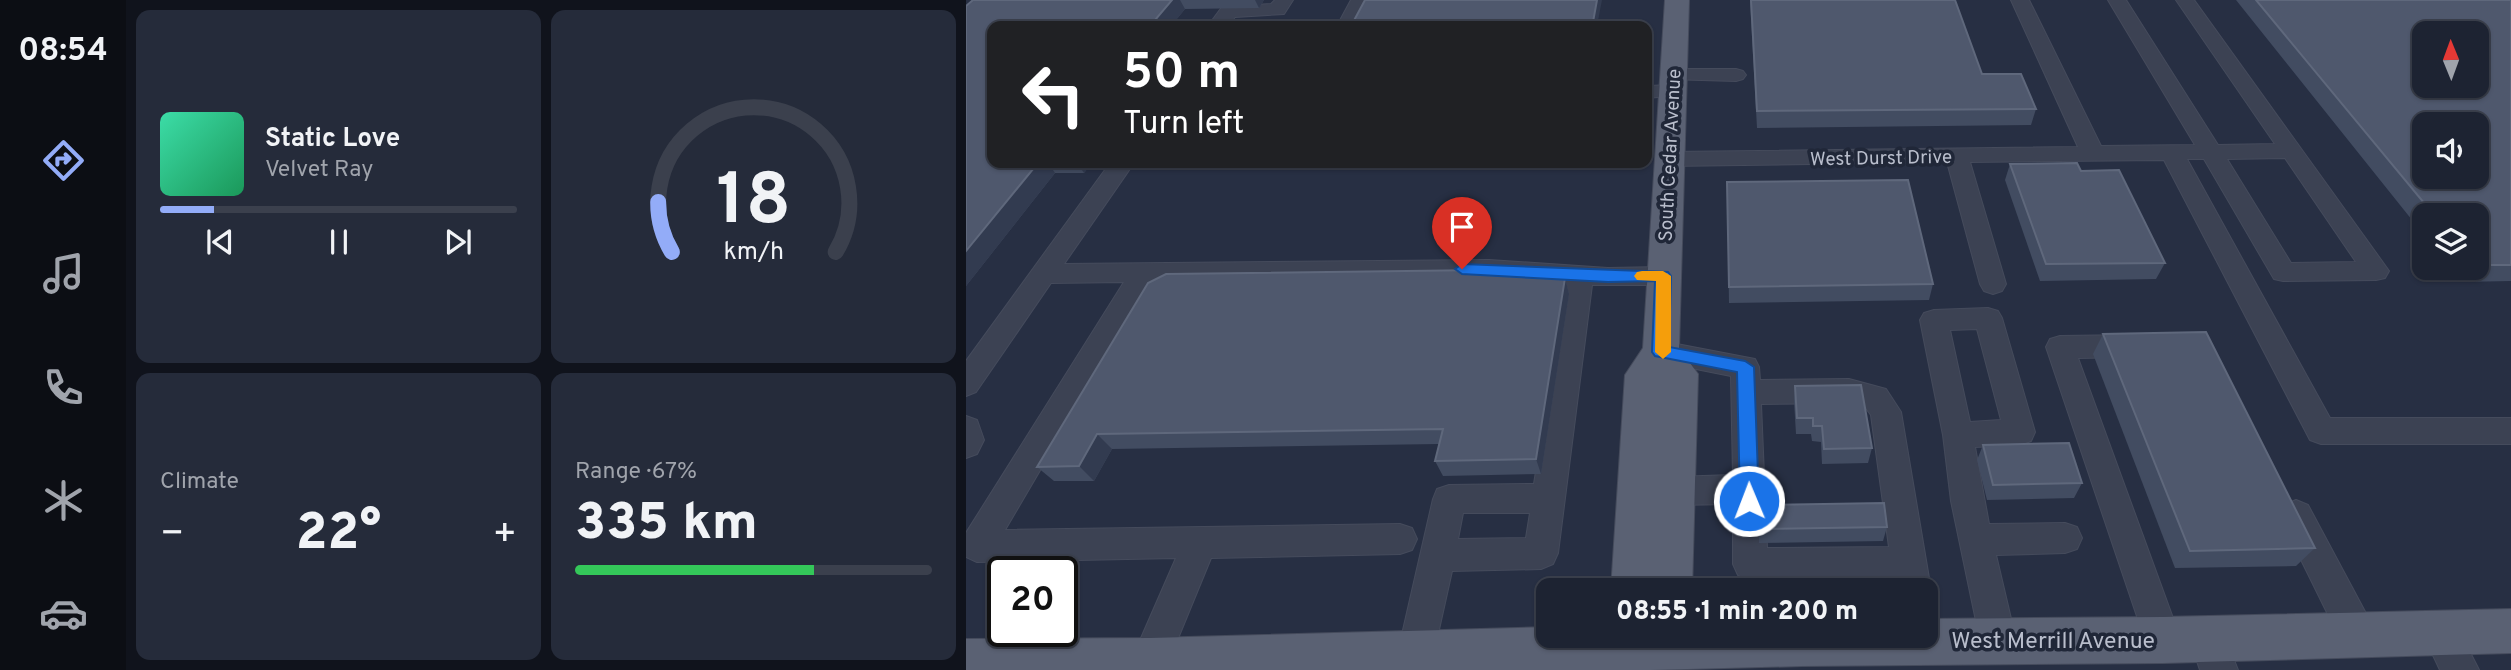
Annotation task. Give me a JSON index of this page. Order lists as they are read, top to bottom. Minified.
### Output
{"streets":{"main road":["South Cedar Avenue","West Merrill Avenue"],"street":["West Durst Drive"]},"crossings":[["South Cedar Avenue","West Durst Drive"]],"north":"top","page":{"tabs":"08:54","turn":["50 m","Turn left"],"song":["Static Love","Velvet Ray"],"tile":["Climate",["Range · 67%","335 km"]],"heat":["−","22°","+"],"limit":"20","trip":"08:55 · 1 min · 200 m","gauge":["18","km/h"]}}
